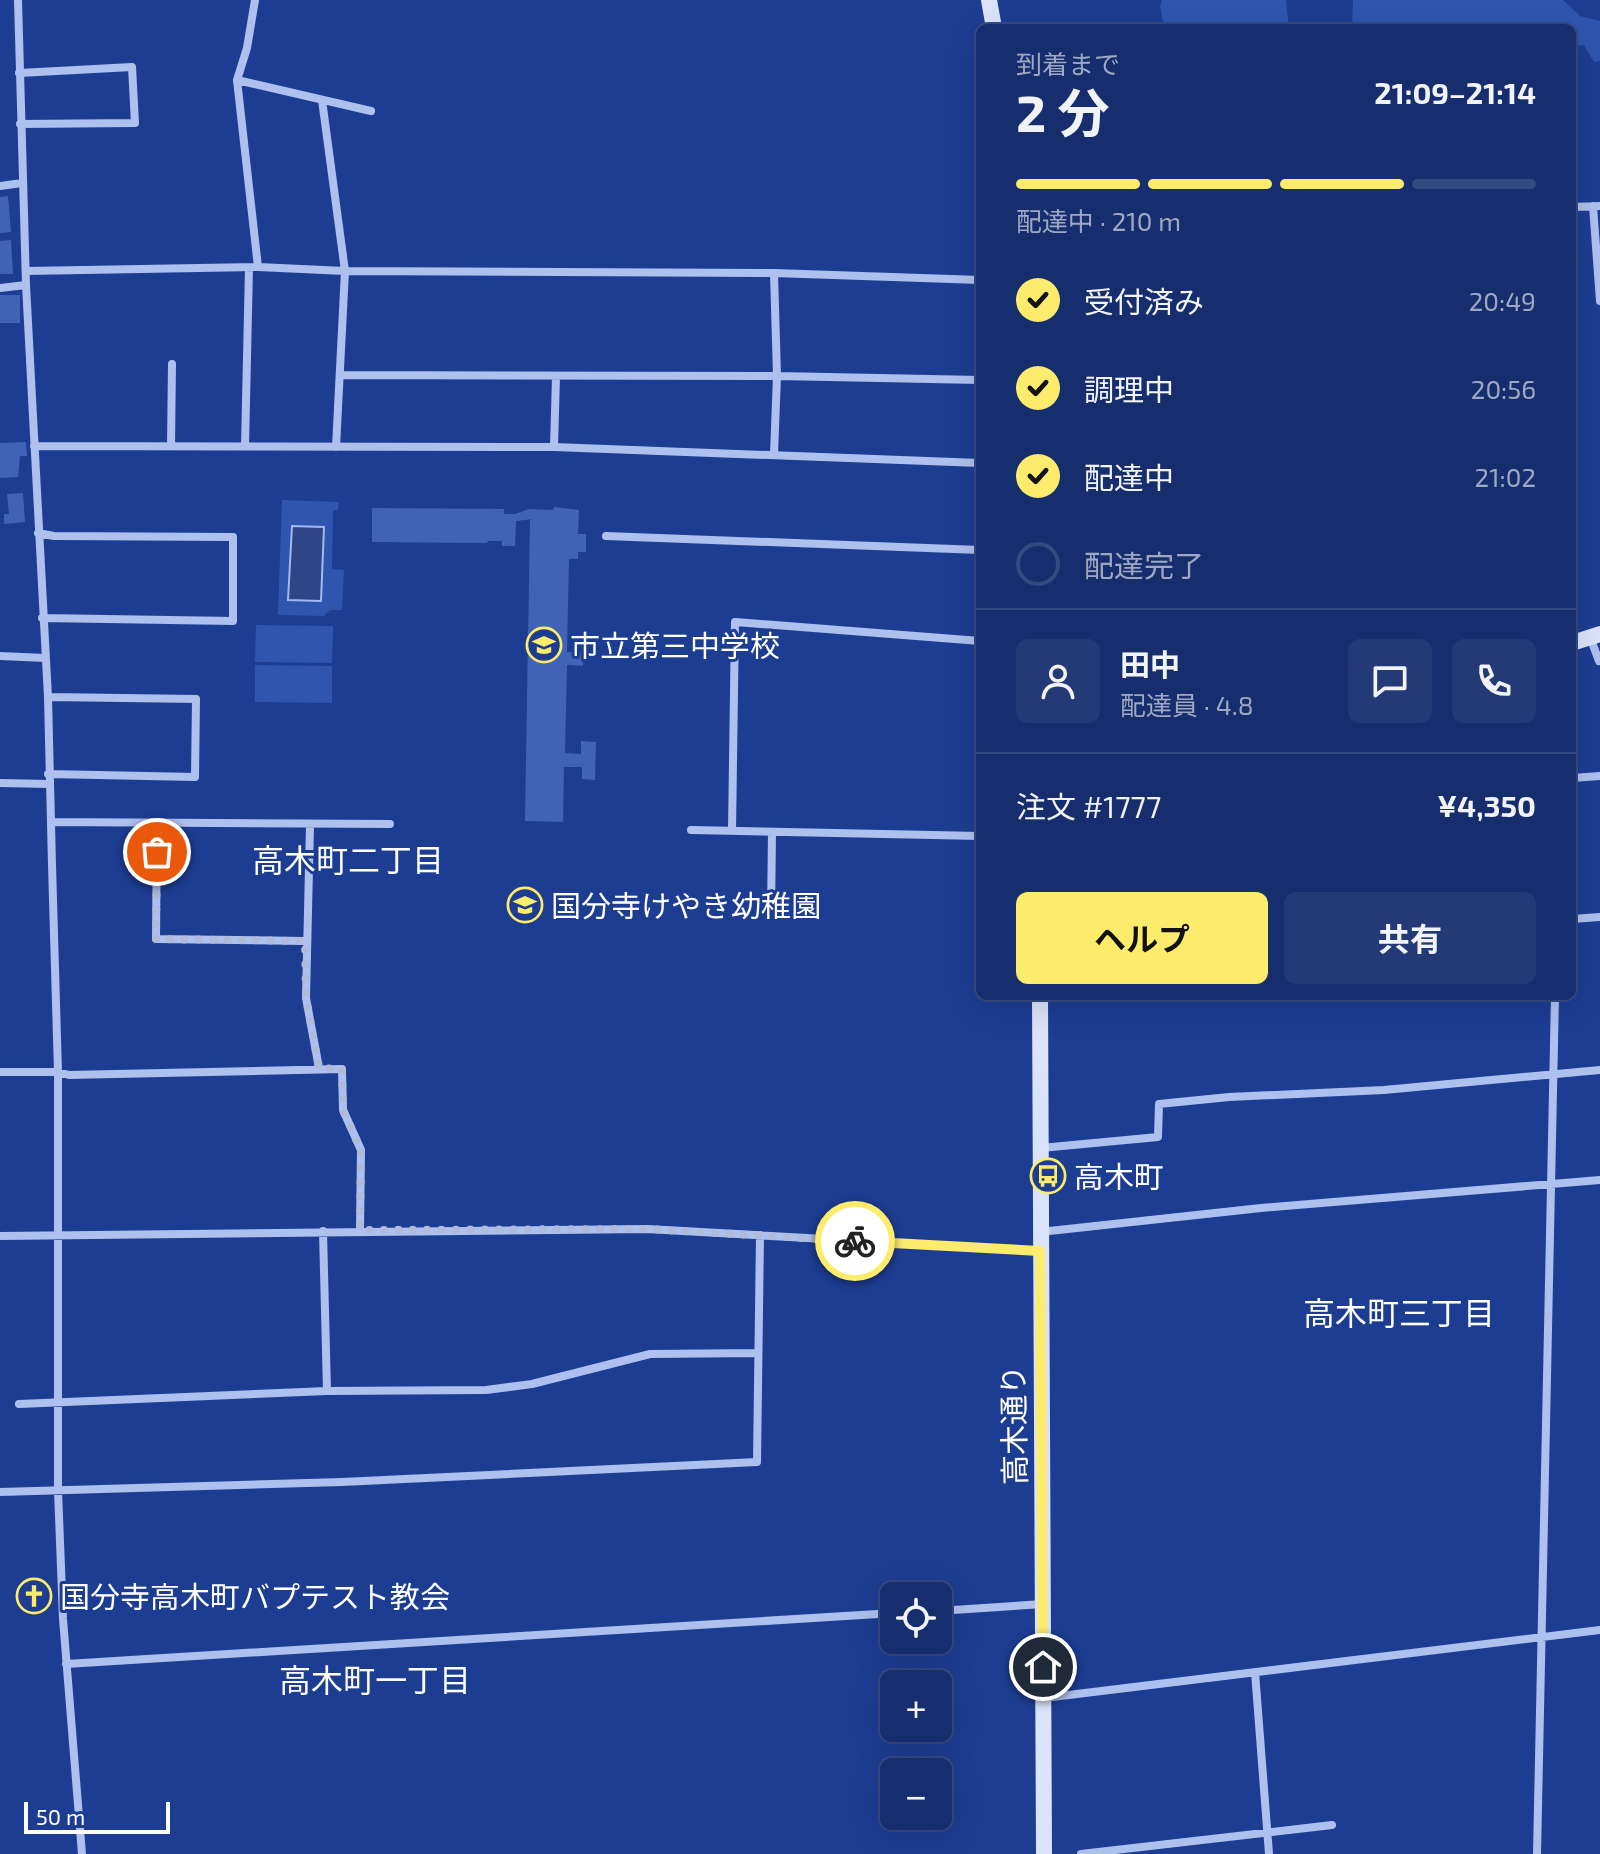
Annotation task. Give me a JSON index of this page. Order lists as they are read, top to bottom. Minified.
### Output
{"streets":{"street":["高木通り"]},"districts":["高木町二丁目","高木町三丁目","高木町一丁目"],"places":{"school or university":["市立第三中学校","国分寺けやき幼稚園"],"bus stop":["高木町"],"church":["国分寺高木町バプテスト教会"]},"scale_bar":"50 m","page":{"heading":["2 分","到着まで","21:09–21:14"],"panel":["田中","配達員 · 4.8","注文 #1777","¥4,350"],"bar":"配達中 · 210 m","list":[["受付済み","20:49"],["調理中","20:56"],["配達中","21:02"],"配達完了"],"buttons":["ヘルプ","共有"],"map_buttons":["+","−"],"scale":"50 m"}}
